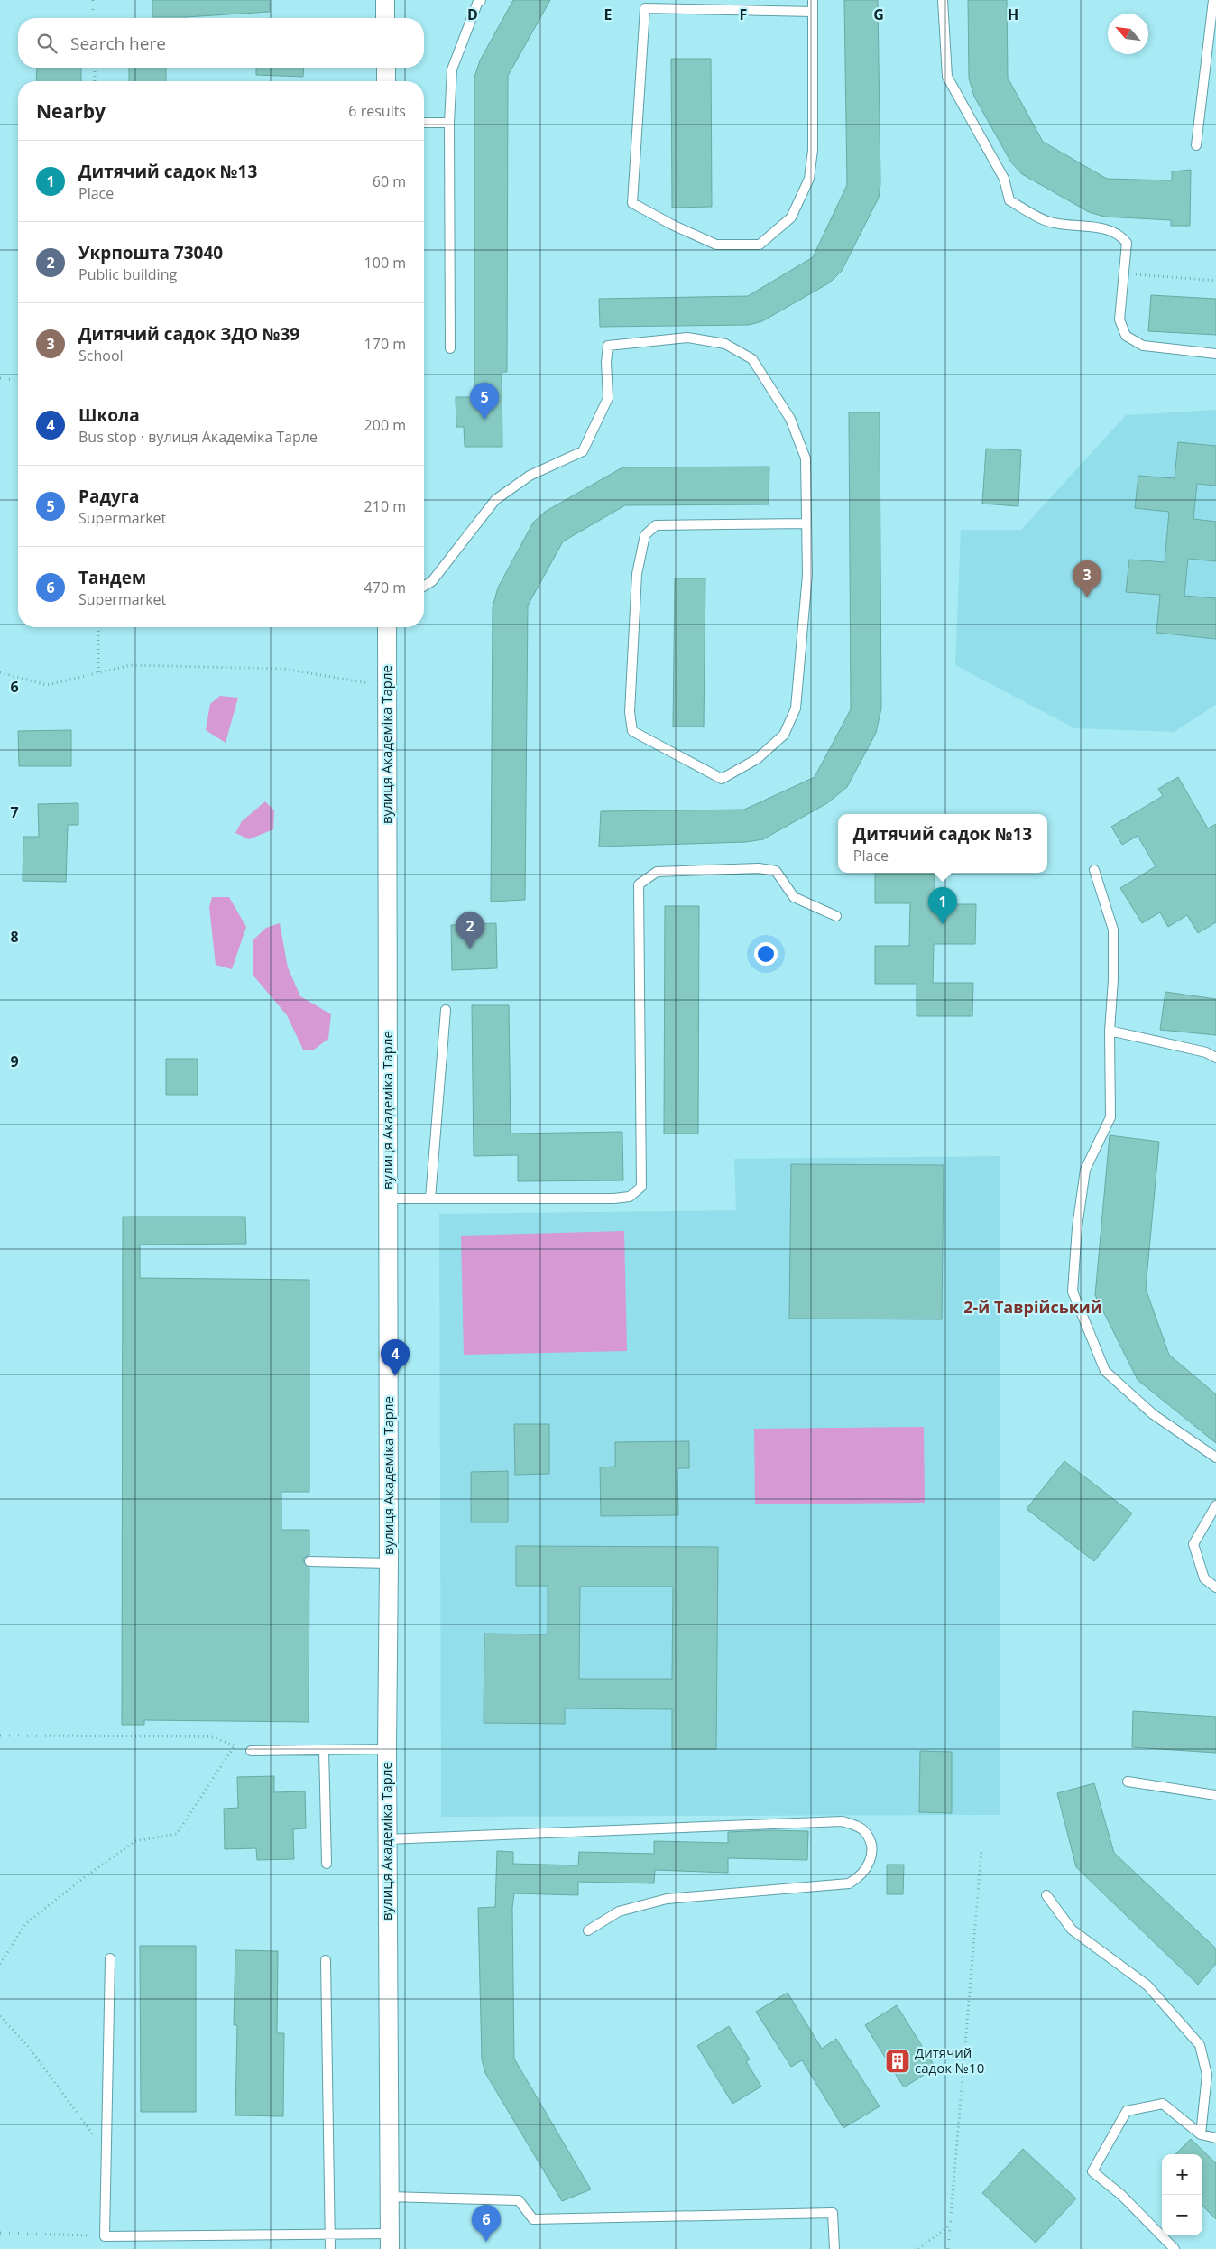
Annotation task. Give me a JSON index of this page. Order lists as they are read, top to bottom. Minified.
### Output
{"streets":{"street":["вулиця Академіка Тарле"]},"districts":["2-й Таврійський"],"places":{"building":["Дитячий садок №10"]},"north":"top left","page":{"search":"Search here","heading":["Nearby","6 results"],"list":[{"mark":"1","name":"Дитячий садок №13","note":"Place","value":"60 m"},{"mark":"2","name":"Укрпошта 73040","note":"Public building","value":"100 m"},{"mark":"3","name":"Дитячий садок ЗДО №39","note":"School","value":"170 m"},{"mark":"4","name":"Школа","note":"Bus stop · вулиця Академіка Тарле","value":"200 m"},{"mark":"5","name":"Радуга","note":"Supermarket","value":"210 m"},{"mark":"6","name":"Тандем","note":"Supermarket","value":"470 m"}],"pins":["5","3","1","2","4","6"],"popup":["Дитячий садок №13","Place"],"map_buttons":["+","−"]},"grid":{"columns":["D","E","F","G","H"],"rows":["6","7","8","9"]}}
